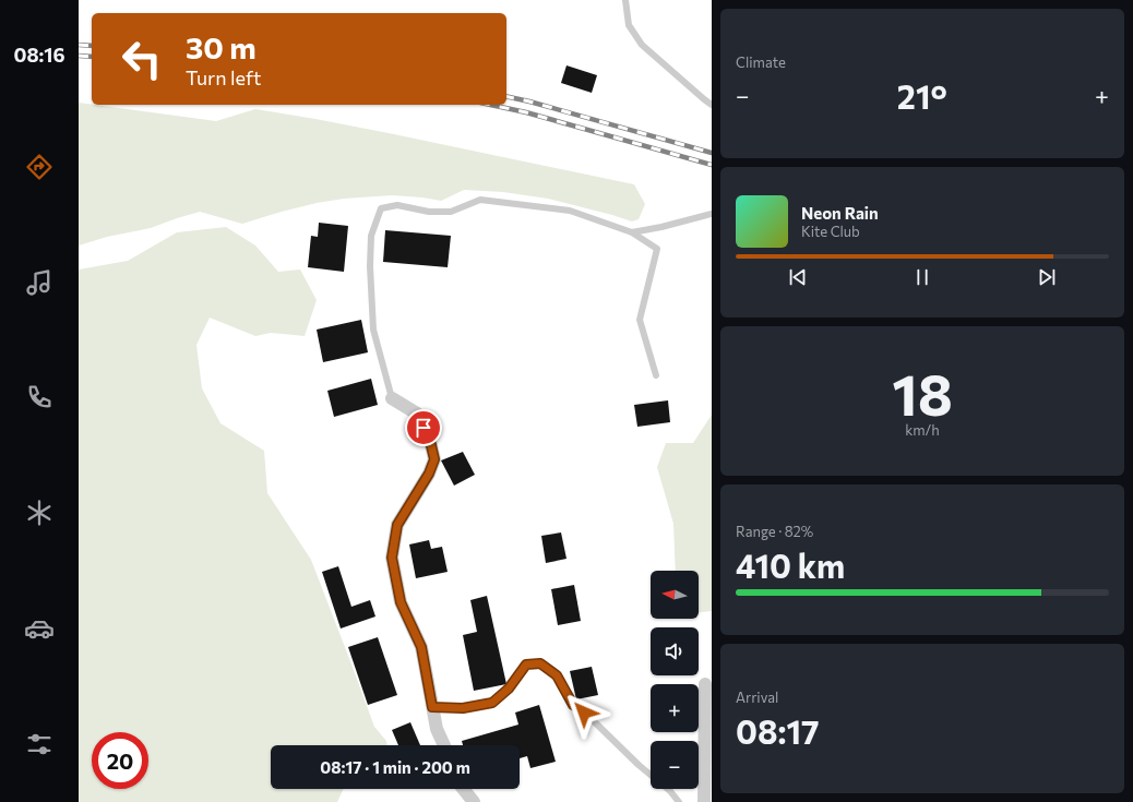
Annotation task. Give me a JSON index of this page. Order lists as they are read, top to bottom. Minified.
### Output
{"north":"left","page":{"tabs":"08:16","tile":["Climate",["18","km/h"],["Range · 82%","410 km"],["Arrival","08:17"]],"turn":["30 m","Turn left"],"heat":["−","21°","+"],"song":["Neon Rain","Kite Club"],"map_buttons":["+","−"],"limit":"20","trip":"08:17 · 1 min · 200 m"}}
